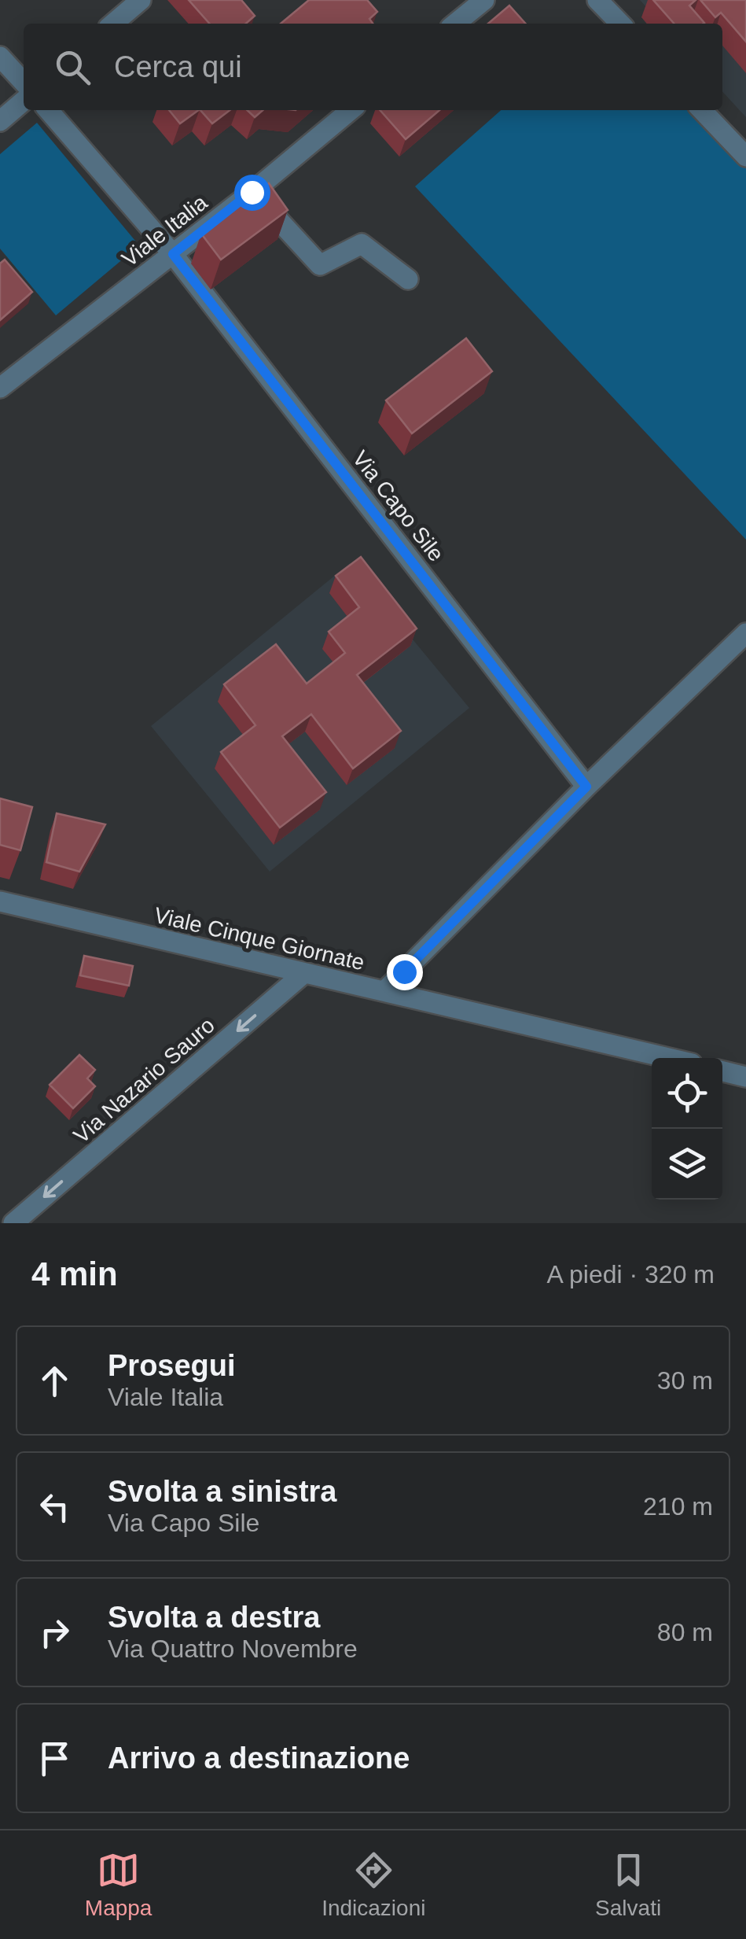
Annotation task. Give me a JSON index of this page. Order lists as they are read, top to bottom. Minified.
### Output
{"streets":{"street":["Viale Italia","Via Capo Sile","Viale Cinque Giornate","Via Nazario Sauro"]},"crossings":[["Viale Italia","Via Capo Sile"],["Viale Cinque Giornate","Via Nazario Sauro"]],"one_way":["Via Nazario Sauro"],"page":{"search":"Cerca qui","heading":["4 min","A piedi · 320 m"],"list":[["Prosegui","Viale Italia","30 m"],["Svolta a sinistra","Via Capo Sile","210 m"],["Svolta a destra","Via Quattro Novembre","80 m"],"Arrivo a destinazione"],"nav":["Mappa","Indicazioni","Salvati"]}}
